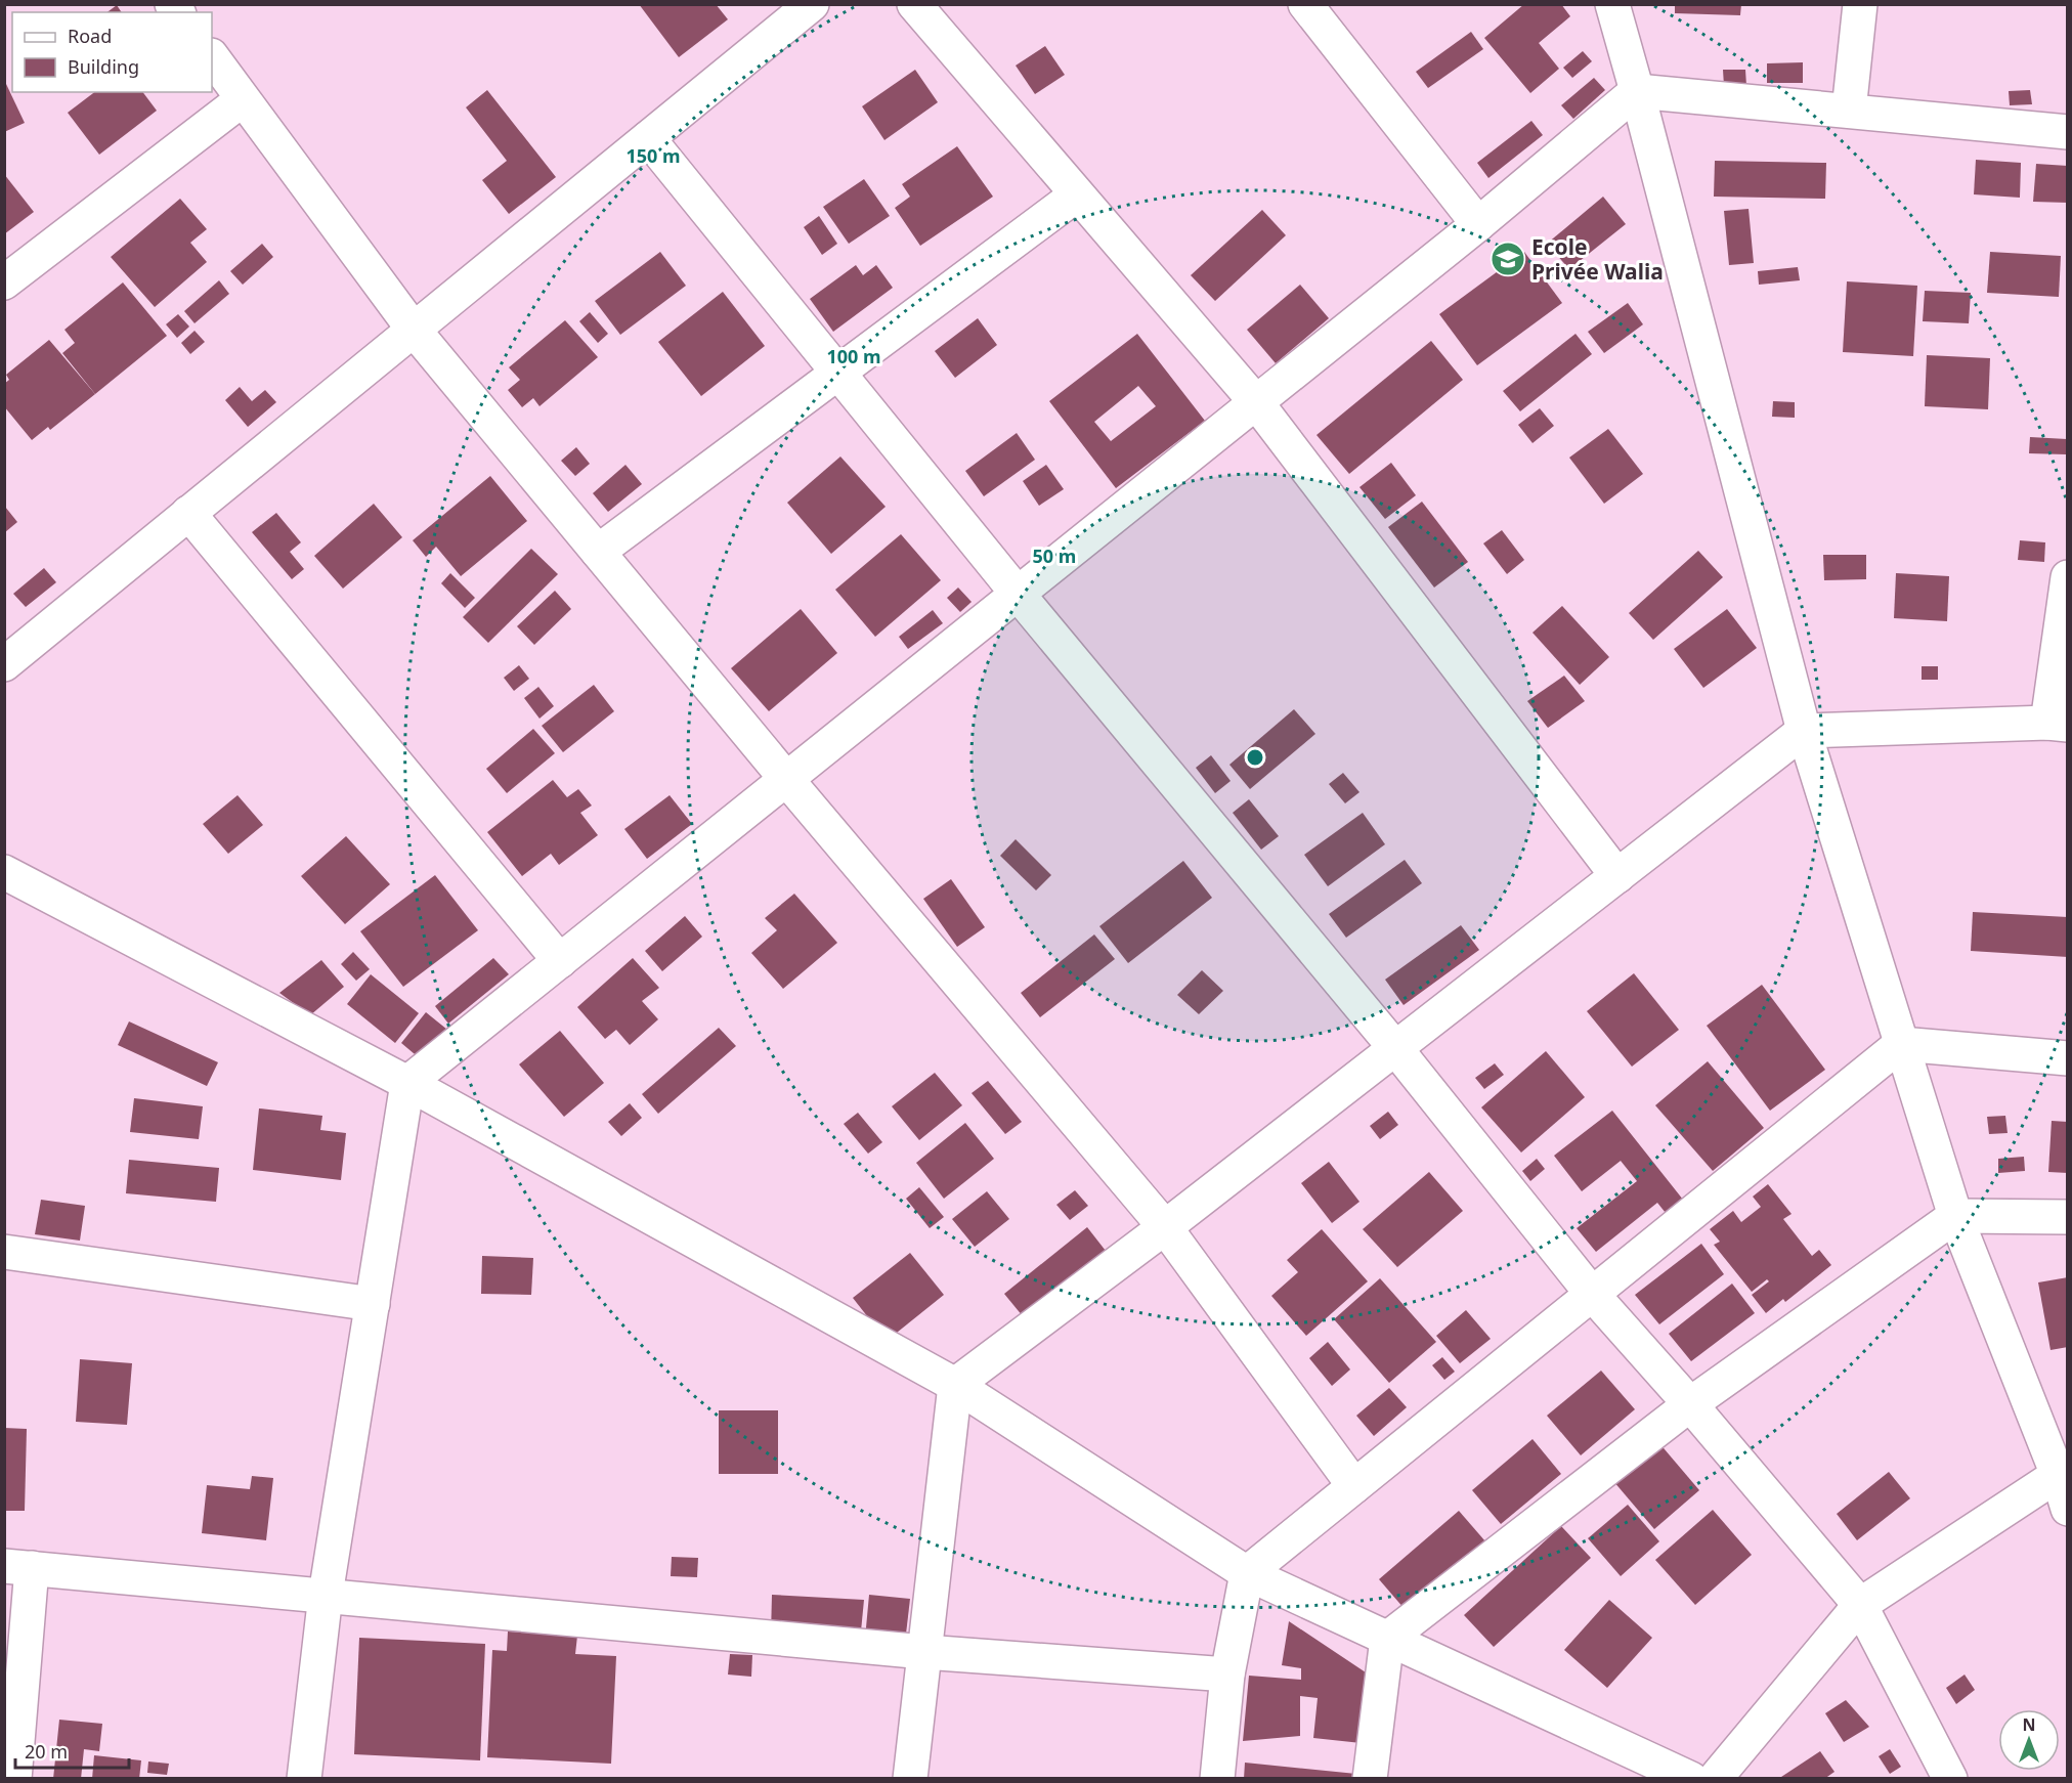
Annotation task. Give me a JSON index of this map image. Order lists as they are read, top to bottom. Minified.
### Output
{"places":{"school or university":["Ecole Privée Walia"]},"legend":["Road","Building"],"scale_bar":"20 m","north":"top","rings":["150 m","100 m","50 m"]}
